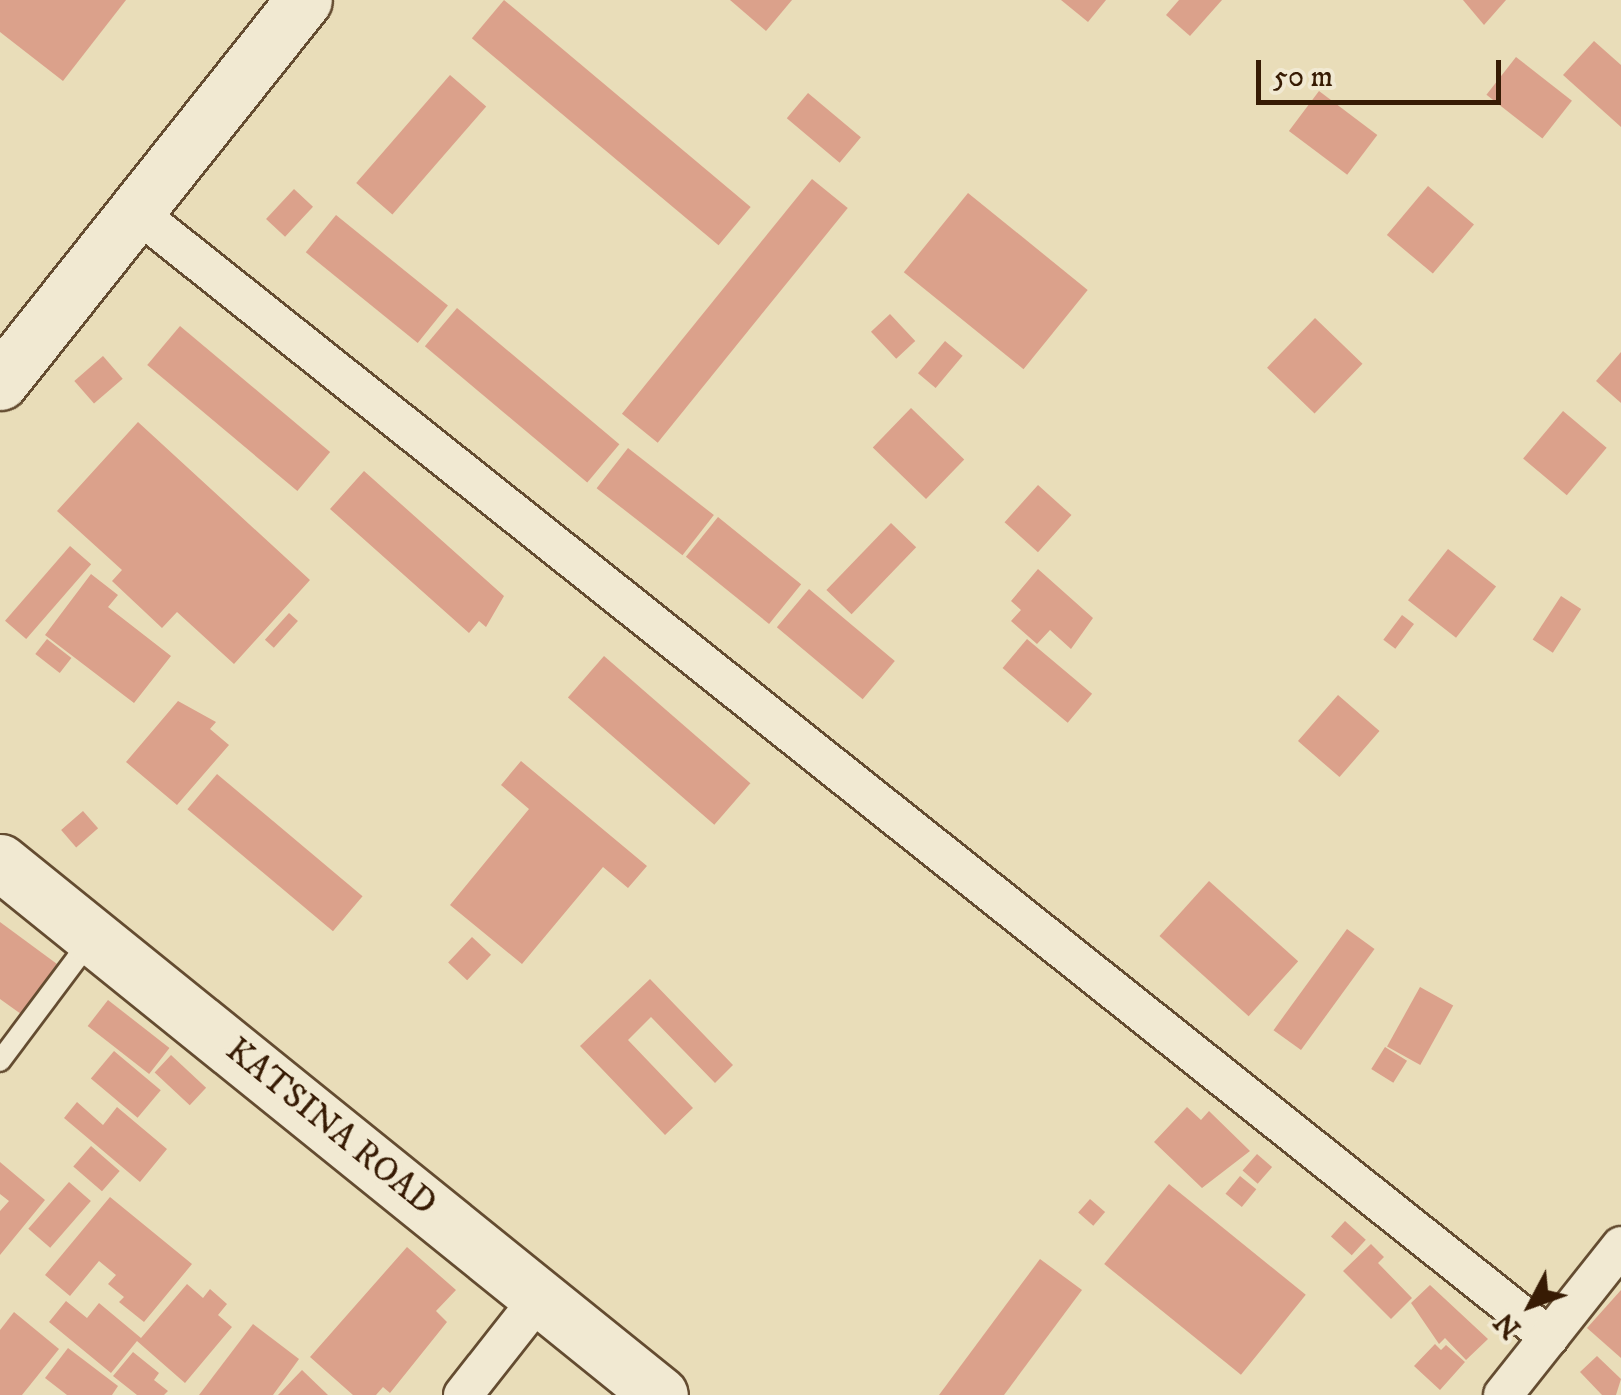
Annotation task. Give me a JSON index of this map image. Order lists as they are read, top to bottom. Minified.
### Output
{"streets":{"main road":["KATSINA ROAD"]},"scale_bar":"50 m","north":"bottom left"}
